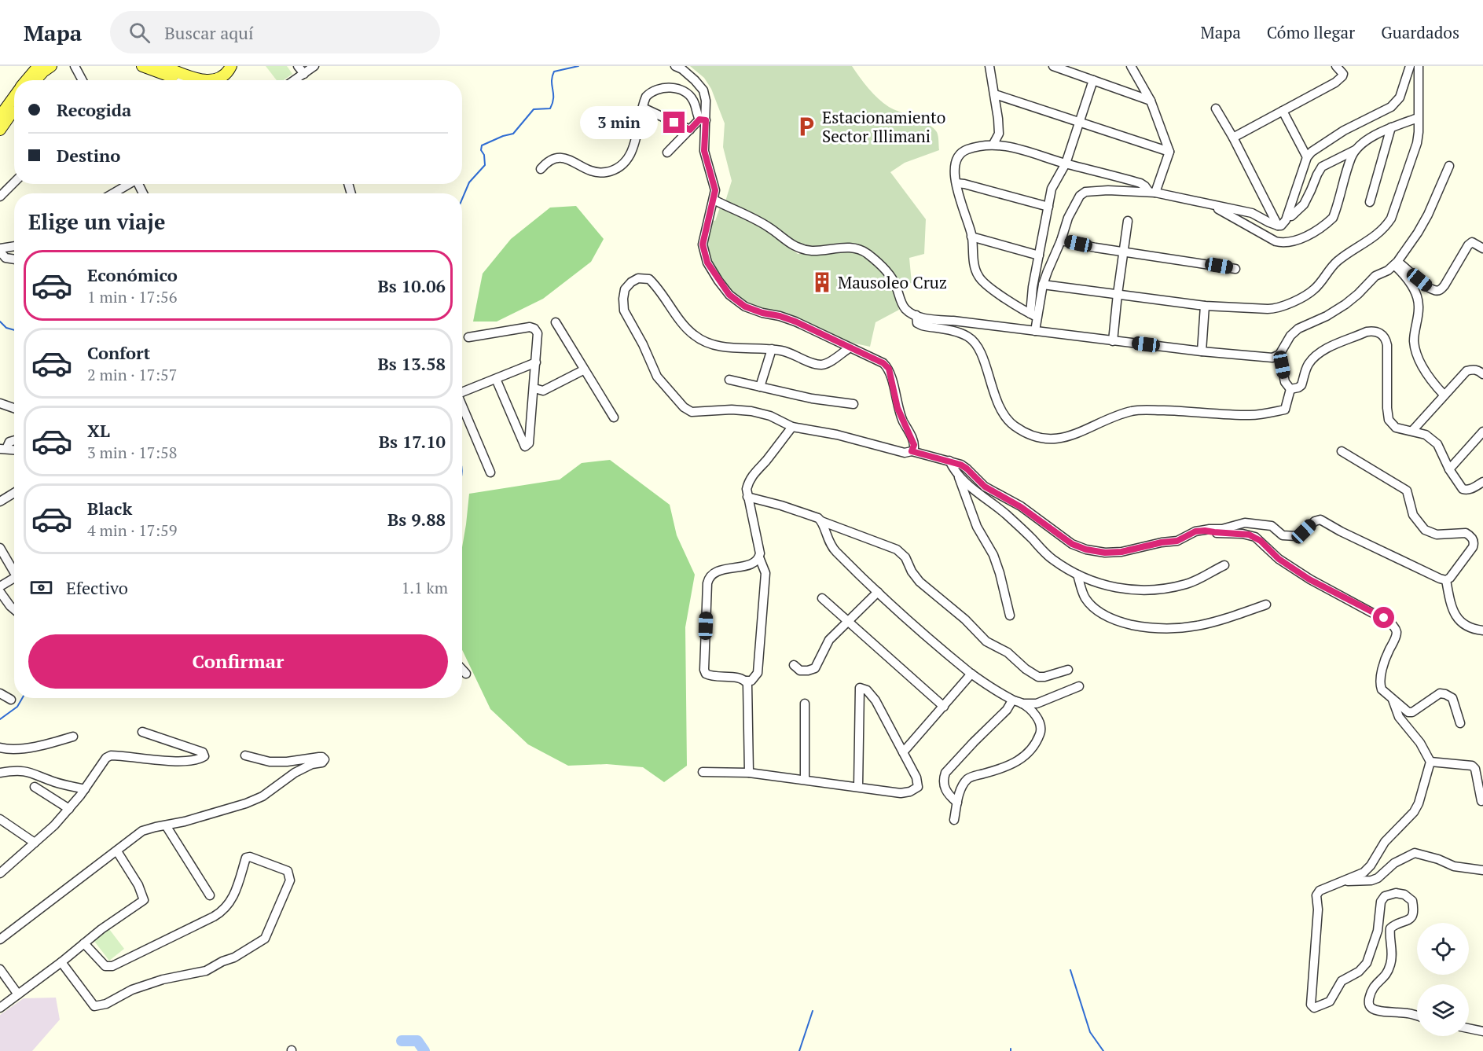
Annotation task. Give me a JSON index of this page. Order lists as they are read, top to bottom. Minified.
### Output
{"places":{"parking":["Estacionamiento Sector Illimani"],"building":["Mausoleo Cruz"]},"page":{"header":"Mapa","search":"Buscar aquí","nav":["Mapa","Cómo llegar","Guardados"],"banner":["Recogida","Destino"],"bubble":"3 min","heading":"Elige un viaje","list":[{"name":"Económico","note":"1 min · 17:56","value":"Bs 10.06"},{"name":"Confort","note":"2 min · 17:57","value":"Bs 13.58"},{"name":"XL","note":"3 min · 17:58","value":"Bs 17.10"},{"name":"Black","note":"4 min · 17:59","value":"Bs 9.88"}],"pay":["Efectivo","1.1 km"],"buttons":"Confirmar"}}
